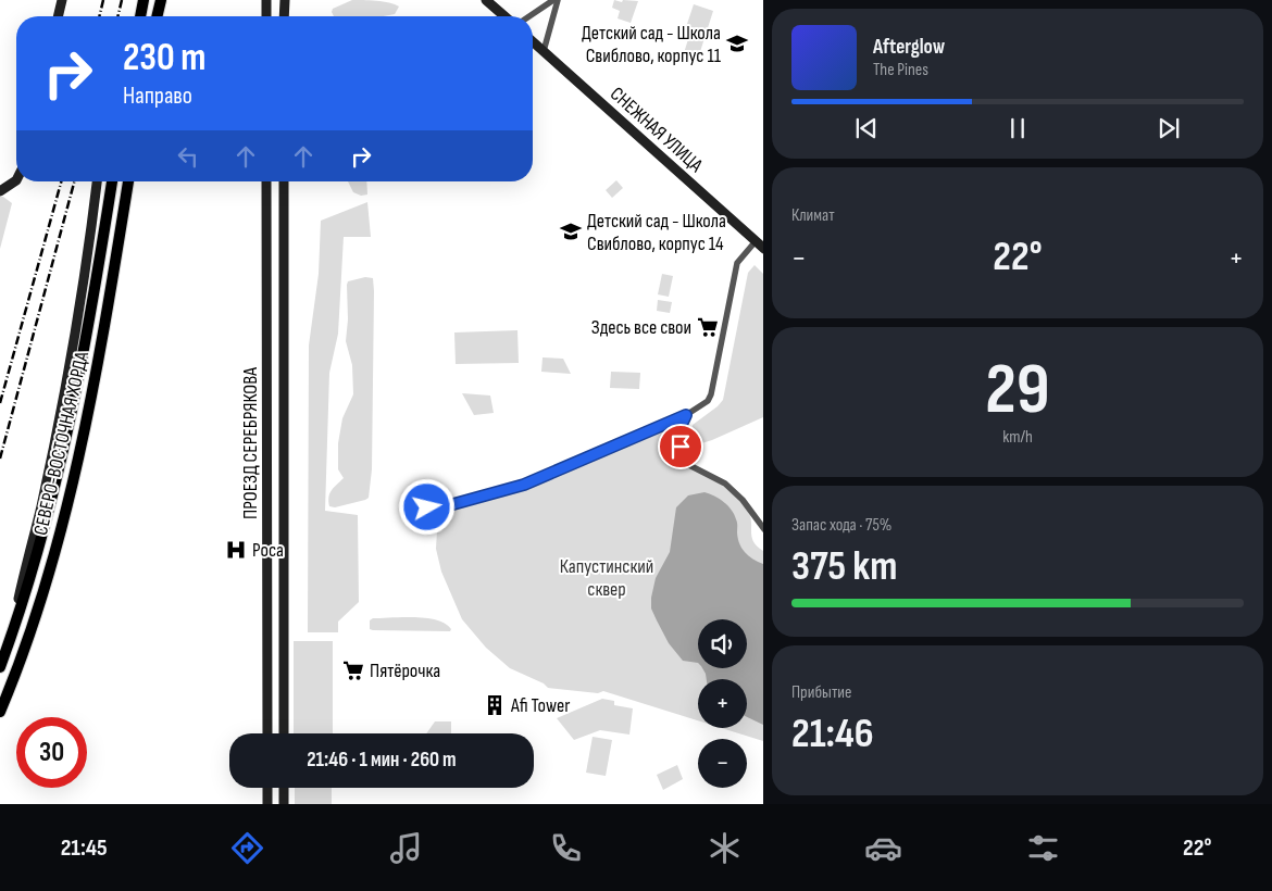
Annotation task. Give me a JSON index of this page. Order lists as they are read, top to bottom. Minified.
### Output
{"streets":{"main road":["СНЕЖНАЯ УЛИЦА","СЕВЕРО-ВОСТОЧНАЯ ХОРДА","ПРОЕЗД СЕРЕБРЯКОВА"]},"parks":["Капустинский сквер"],"places":{"school or university":["Детский сад - Школа Свиблово, корпус 11","Детский сад - Школа Свиблово, корпус 14"],"supermarket":["Здесь все свои","Пятёрочка"],"hospital":["Роса"],"building":["Afi Tower"]},"page":{"turn":["230 m","Направо"],"song":["Afterglow","The Pines"],"tile":["Климат",["29","km/h"],["Запас хода · 75%","375 km"],["Прибытие","21:46"]],"heat":["−","22°","+"],"map_buttons":["+","−"],"limit":"30","trip":"21:46 · 1 мин · 260 m","tabs":["21:45","22°"]}}
